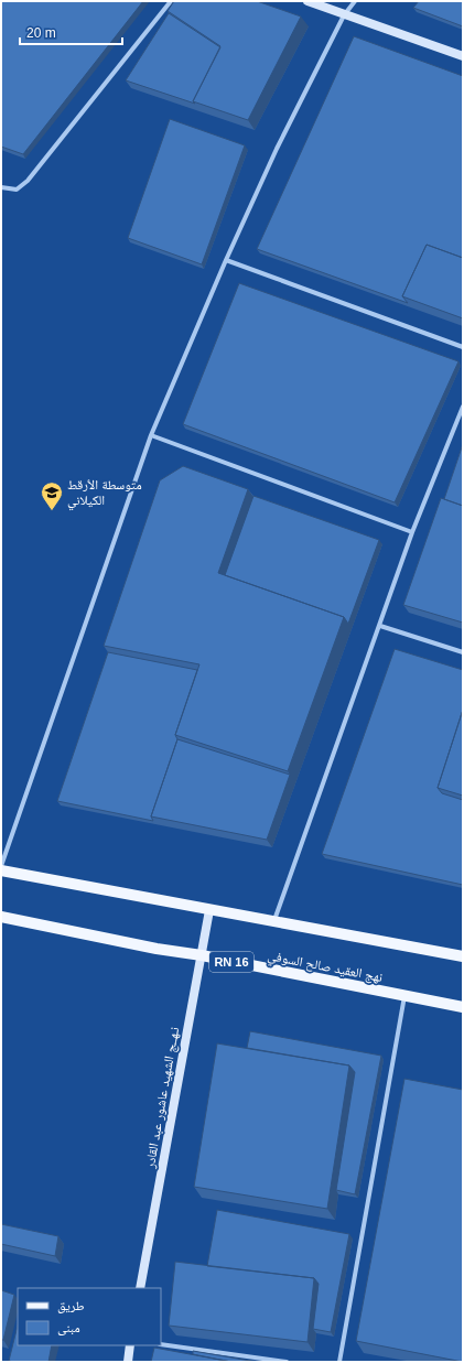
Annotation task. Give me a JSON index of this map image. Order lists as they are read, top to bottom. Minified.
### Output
{"streets":{"main road":["RN 16","نهج العقيد صالح السوفي","نـهــج الشهيد عاشور عبد القادر"]},"crossings":[["نهج العقيد صالح السوفي","نـهــج الشهيد عاشور عبد القادر"]],"places":{"school or university":["متوسطة الأرقط الكيلاني"]},"legend":["طريق","مبنى"],"scale_bar":"20 m"}
